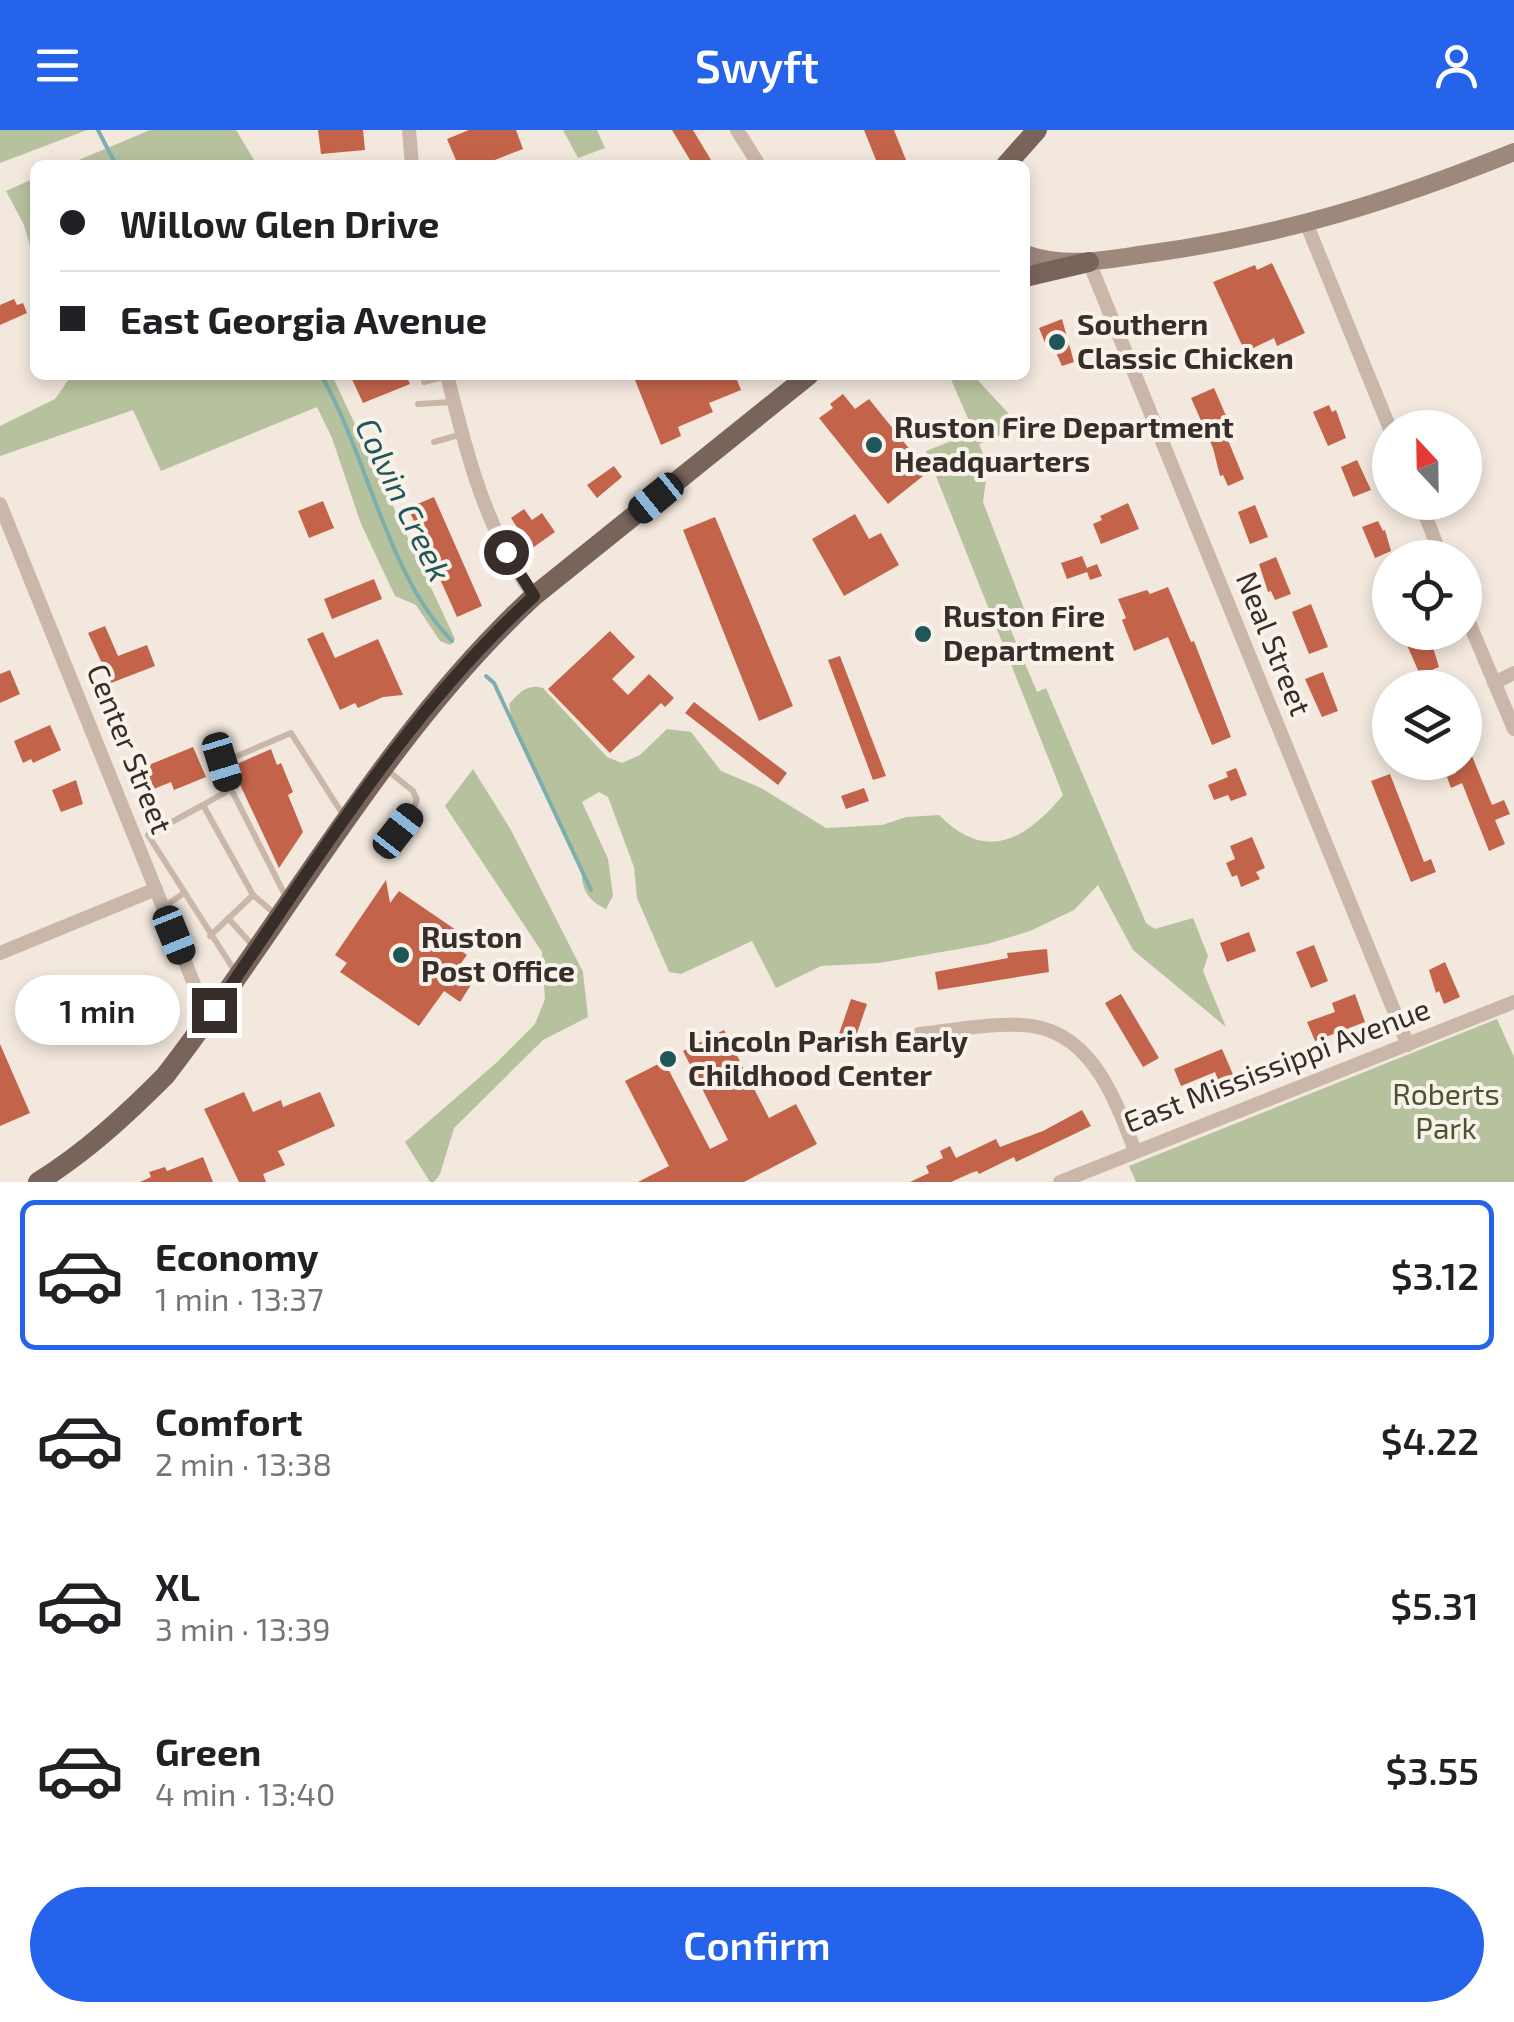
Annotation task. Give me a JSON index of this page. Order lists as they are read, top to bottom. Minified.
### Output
{"streets":{"street":["Neal Street","Center Street","East Mississippi Avenue"]},"crossings":[["Neal Street","East Mississippi Avenue"]],"water":["Colvin Creek"],"parks":["Roberts Park"],"places":["Southern Classic Chicken","Ruston Fire Department Headquarters","Ruston Fire Department","Ruston Post Office","Lincoln Parish Early Childhood Center"],"north":"top","page":{"header":"Swyft","banner":["Willow Glen Drive","East Georgia Avenue"],"bubble":"1 min","list":[{"name":"Economy","note":"1 min · 13:37","value":"$3.12"},{"name":"Comfort","note":"2 min · 13:38","value":"$4.22"},{"name":"XL","note":"3 min · 13:39","value":"$5.31"},{"name":"Green","note":"4 min · 13:40","value":"$3.55"}],"buttons":"Confirm"}}
